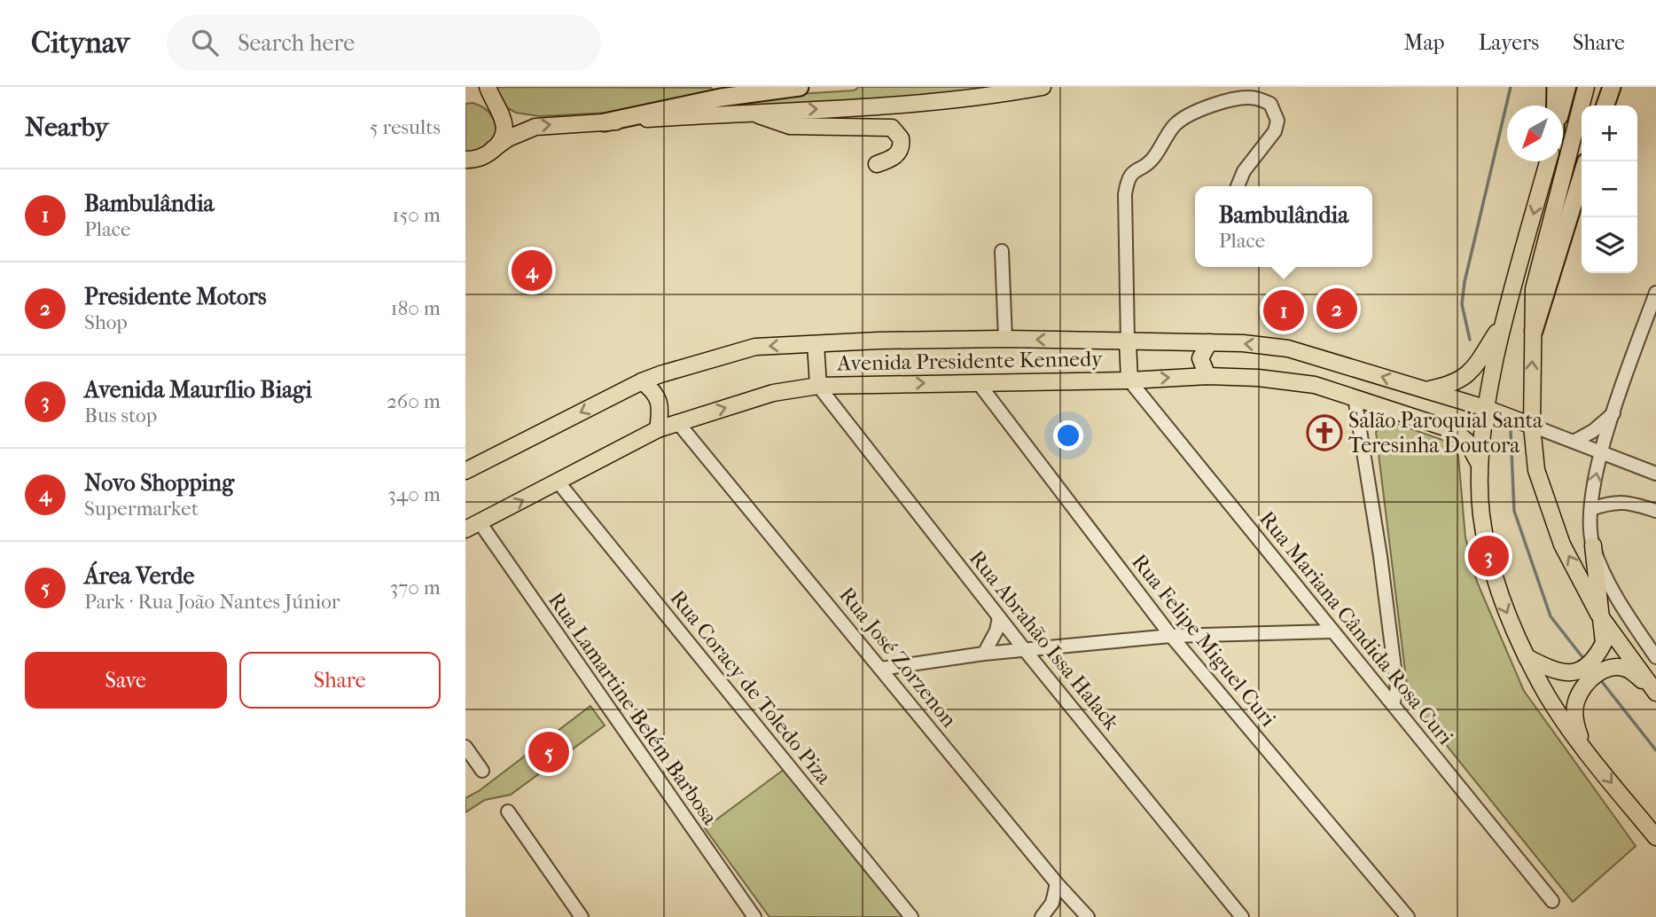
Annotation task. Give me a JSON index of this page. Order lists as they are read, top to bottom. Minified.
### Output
{"streets":{"main road":["Avenida Presidente Kennedy"],"street":["Rua Mariana Cândida Rosa Curi","Rua Abrahão Issa Halack","Rua Felipe Miguel Curi","Rua José Zorzenon","Rua Coracy de Toledo Piza","Rua Lamartine Belém Barbosa"]},"crossings":[["Avenida Presidente Kennedy","Rua Mariana Cândida Rosa Curi"],["Avenida Presidente Kennedy","Rua Abrahão Issa Halack"],["Avenida Presidente Kennedy","Rua Felipe Miguel Curi"],["Avenida Presidente Kennedy","Rua José Zorzenon"],["Avenida Presidente Kennedy","Rua Coracy de Toledo Piza"],["Avenida Presidente Kennedy","Rua Lamartine Belém Barbosa"]],"places":{"church":["Salão Paroquial Santa Teresinha Doutora"]},"north":"bottom left","page":{"header":"Citynav","search":"Search here","nav":["Map","Layers","Share"],"heading":["Nearby","5 results"],"map_buttons":["+","−"],"list":[{"mark":"1","name":"Bambulândia","note":"Place","value":"150 m"},{"mark":"2","name":"Presidente Motors","note":"Shop","value":"180 m"},{"mark":"3","name":"Avenida Maurílio Biagi","note":"Bus stop","value":"260 m"},{"mark":"4","name":"Novo Shopping","note":"Supermarket","value":"340 m"},{"mark":"5","name":"Área Verde","note":"Park · Rua João Nantes Júnior","value":"370 m"}],"popup":["Bambulândia","Place"],"pins":["4","2","1","3","5"],"buttons":["Save","Share"]}}
